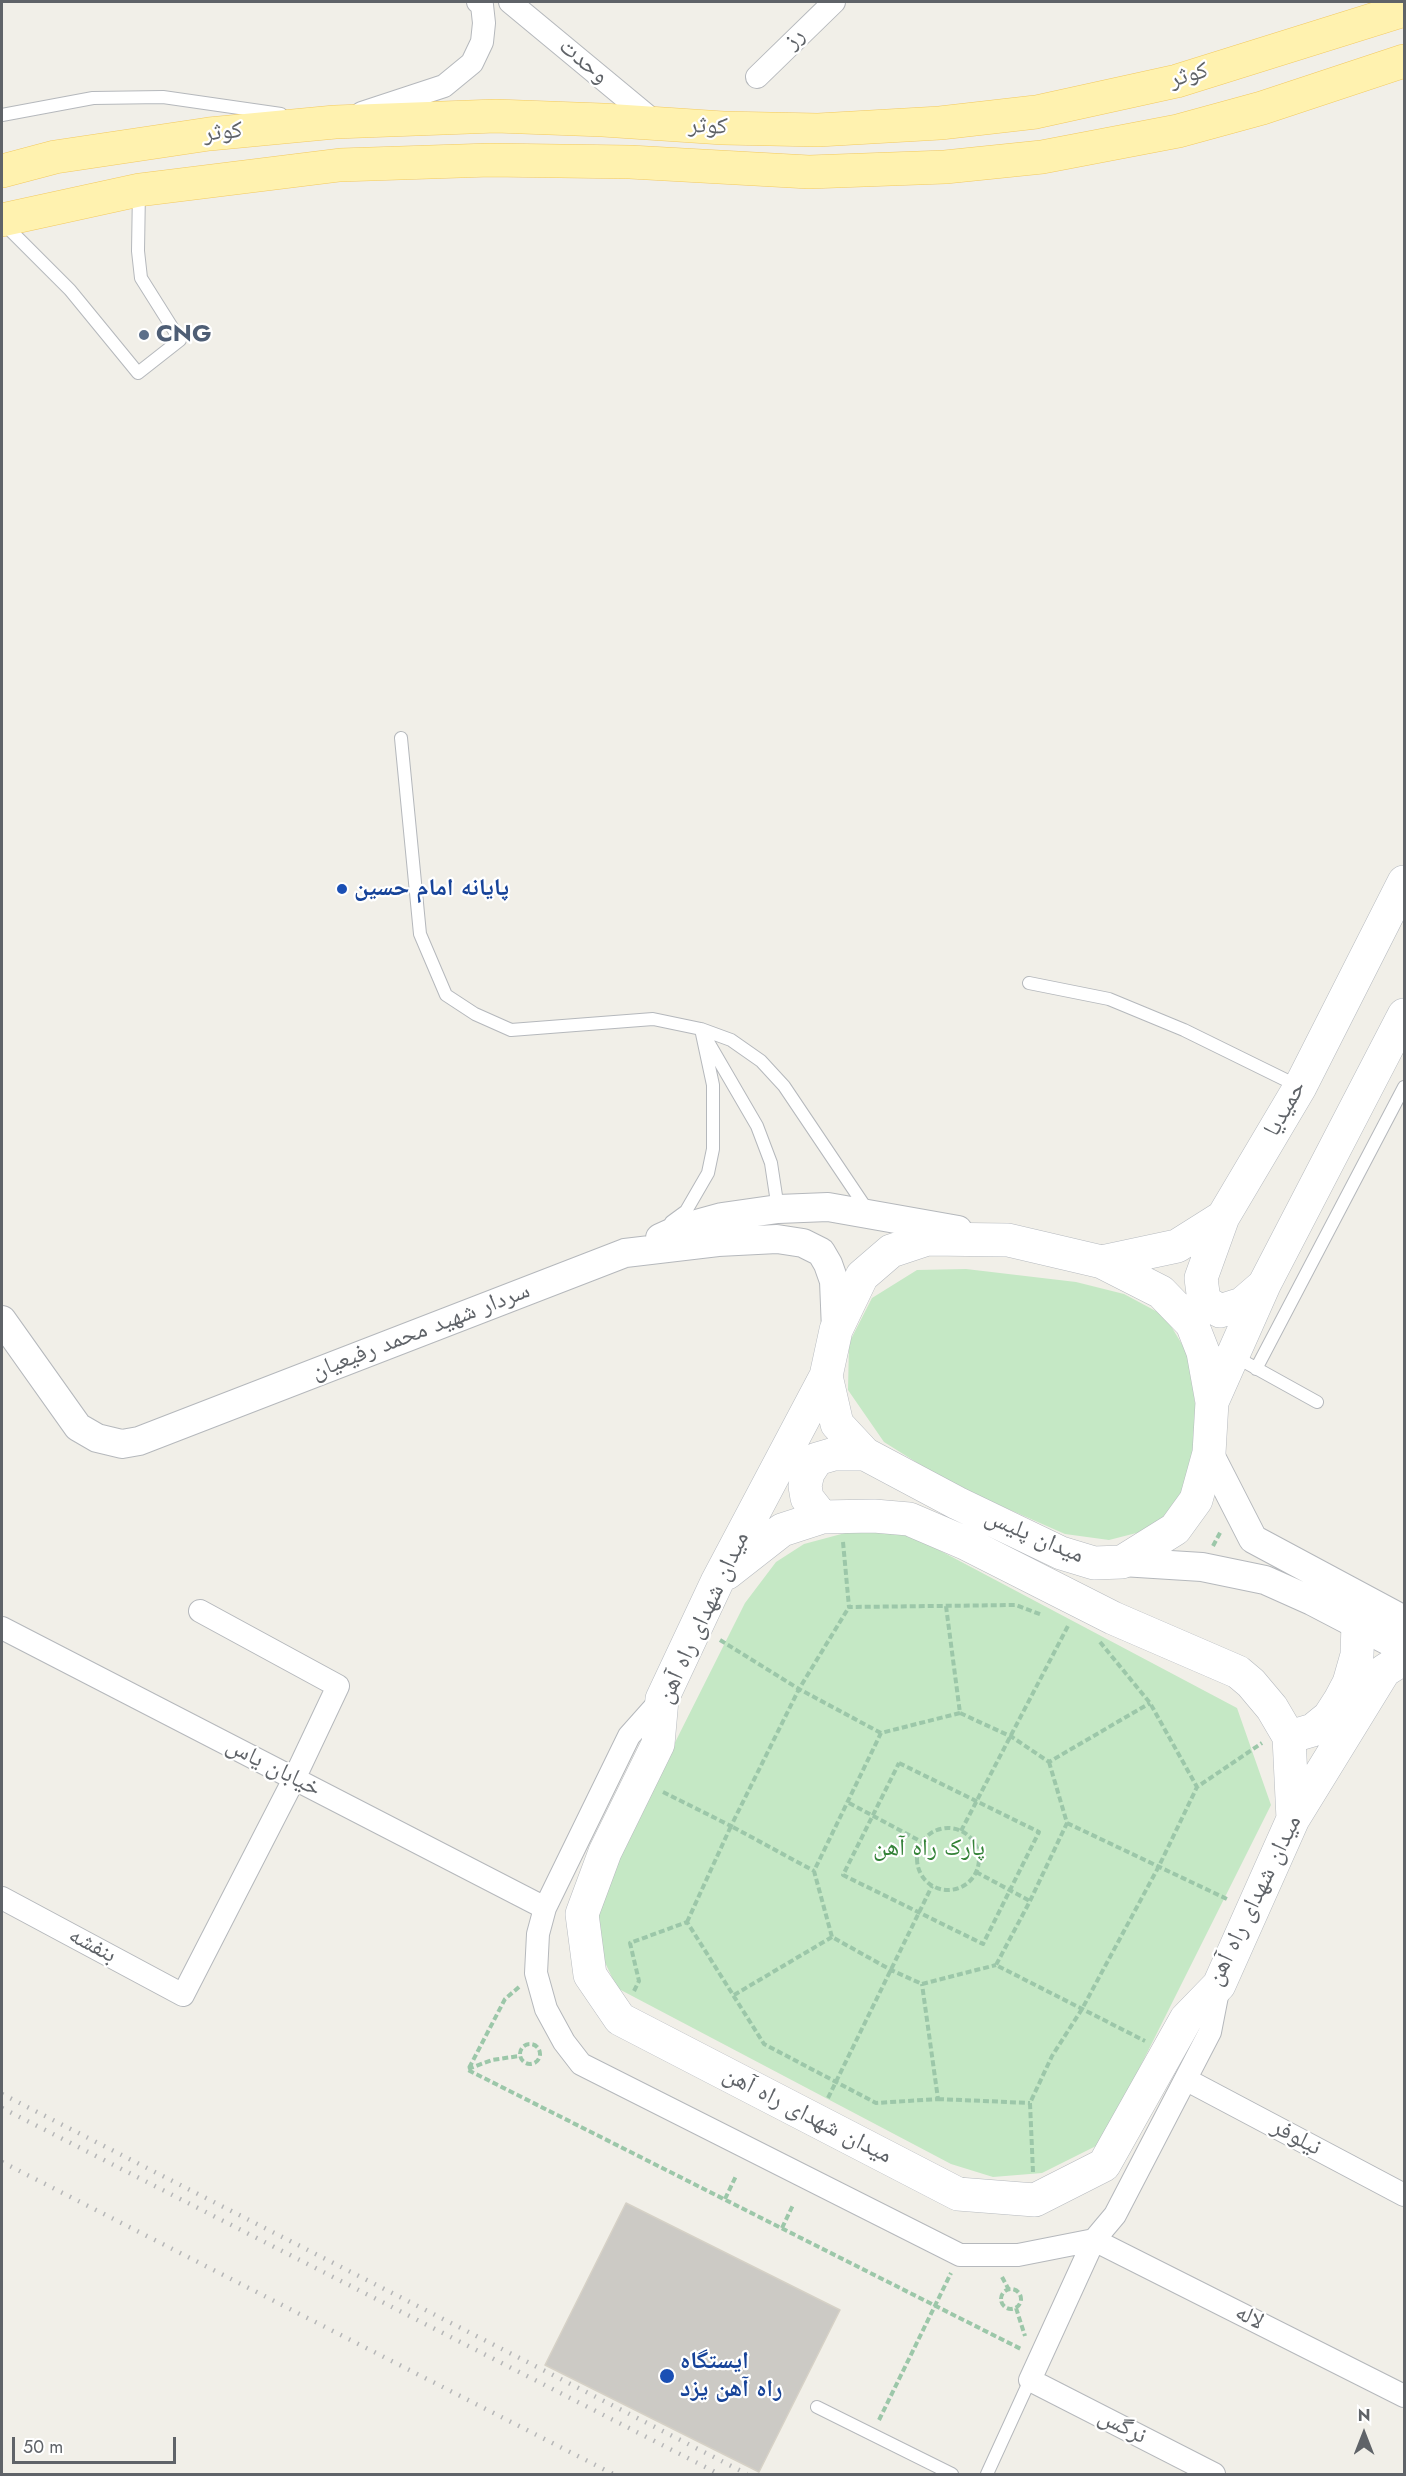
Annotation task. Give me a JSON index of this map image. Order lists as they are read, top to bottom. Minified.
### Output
{"streets":{"main road":["کوثر","حمیدیا","میدان پلیس","میدان شهدای راه آهن"],"street":["رز","وحدت","سردار شهید محمد رفیعیان","خیابان یاس","بنفشه","نیلوفر","لاله","نرگس"]},"crossings":[["وحدت","کوثر"],["حمیدیا","میدان پلیس"],["سردار شهید محمد رفیعیان","میدان پلیس"],["میدان پلیس","میدان شهدای راه آهن"],["خیابان یاس","بنفشه"]],"parks":["پارک راه آهن"],"places":["CNG","پایانه امام حسین","ایستگاه راه آهن یزد"],"scale_bar":"50 m","north":"top"}
